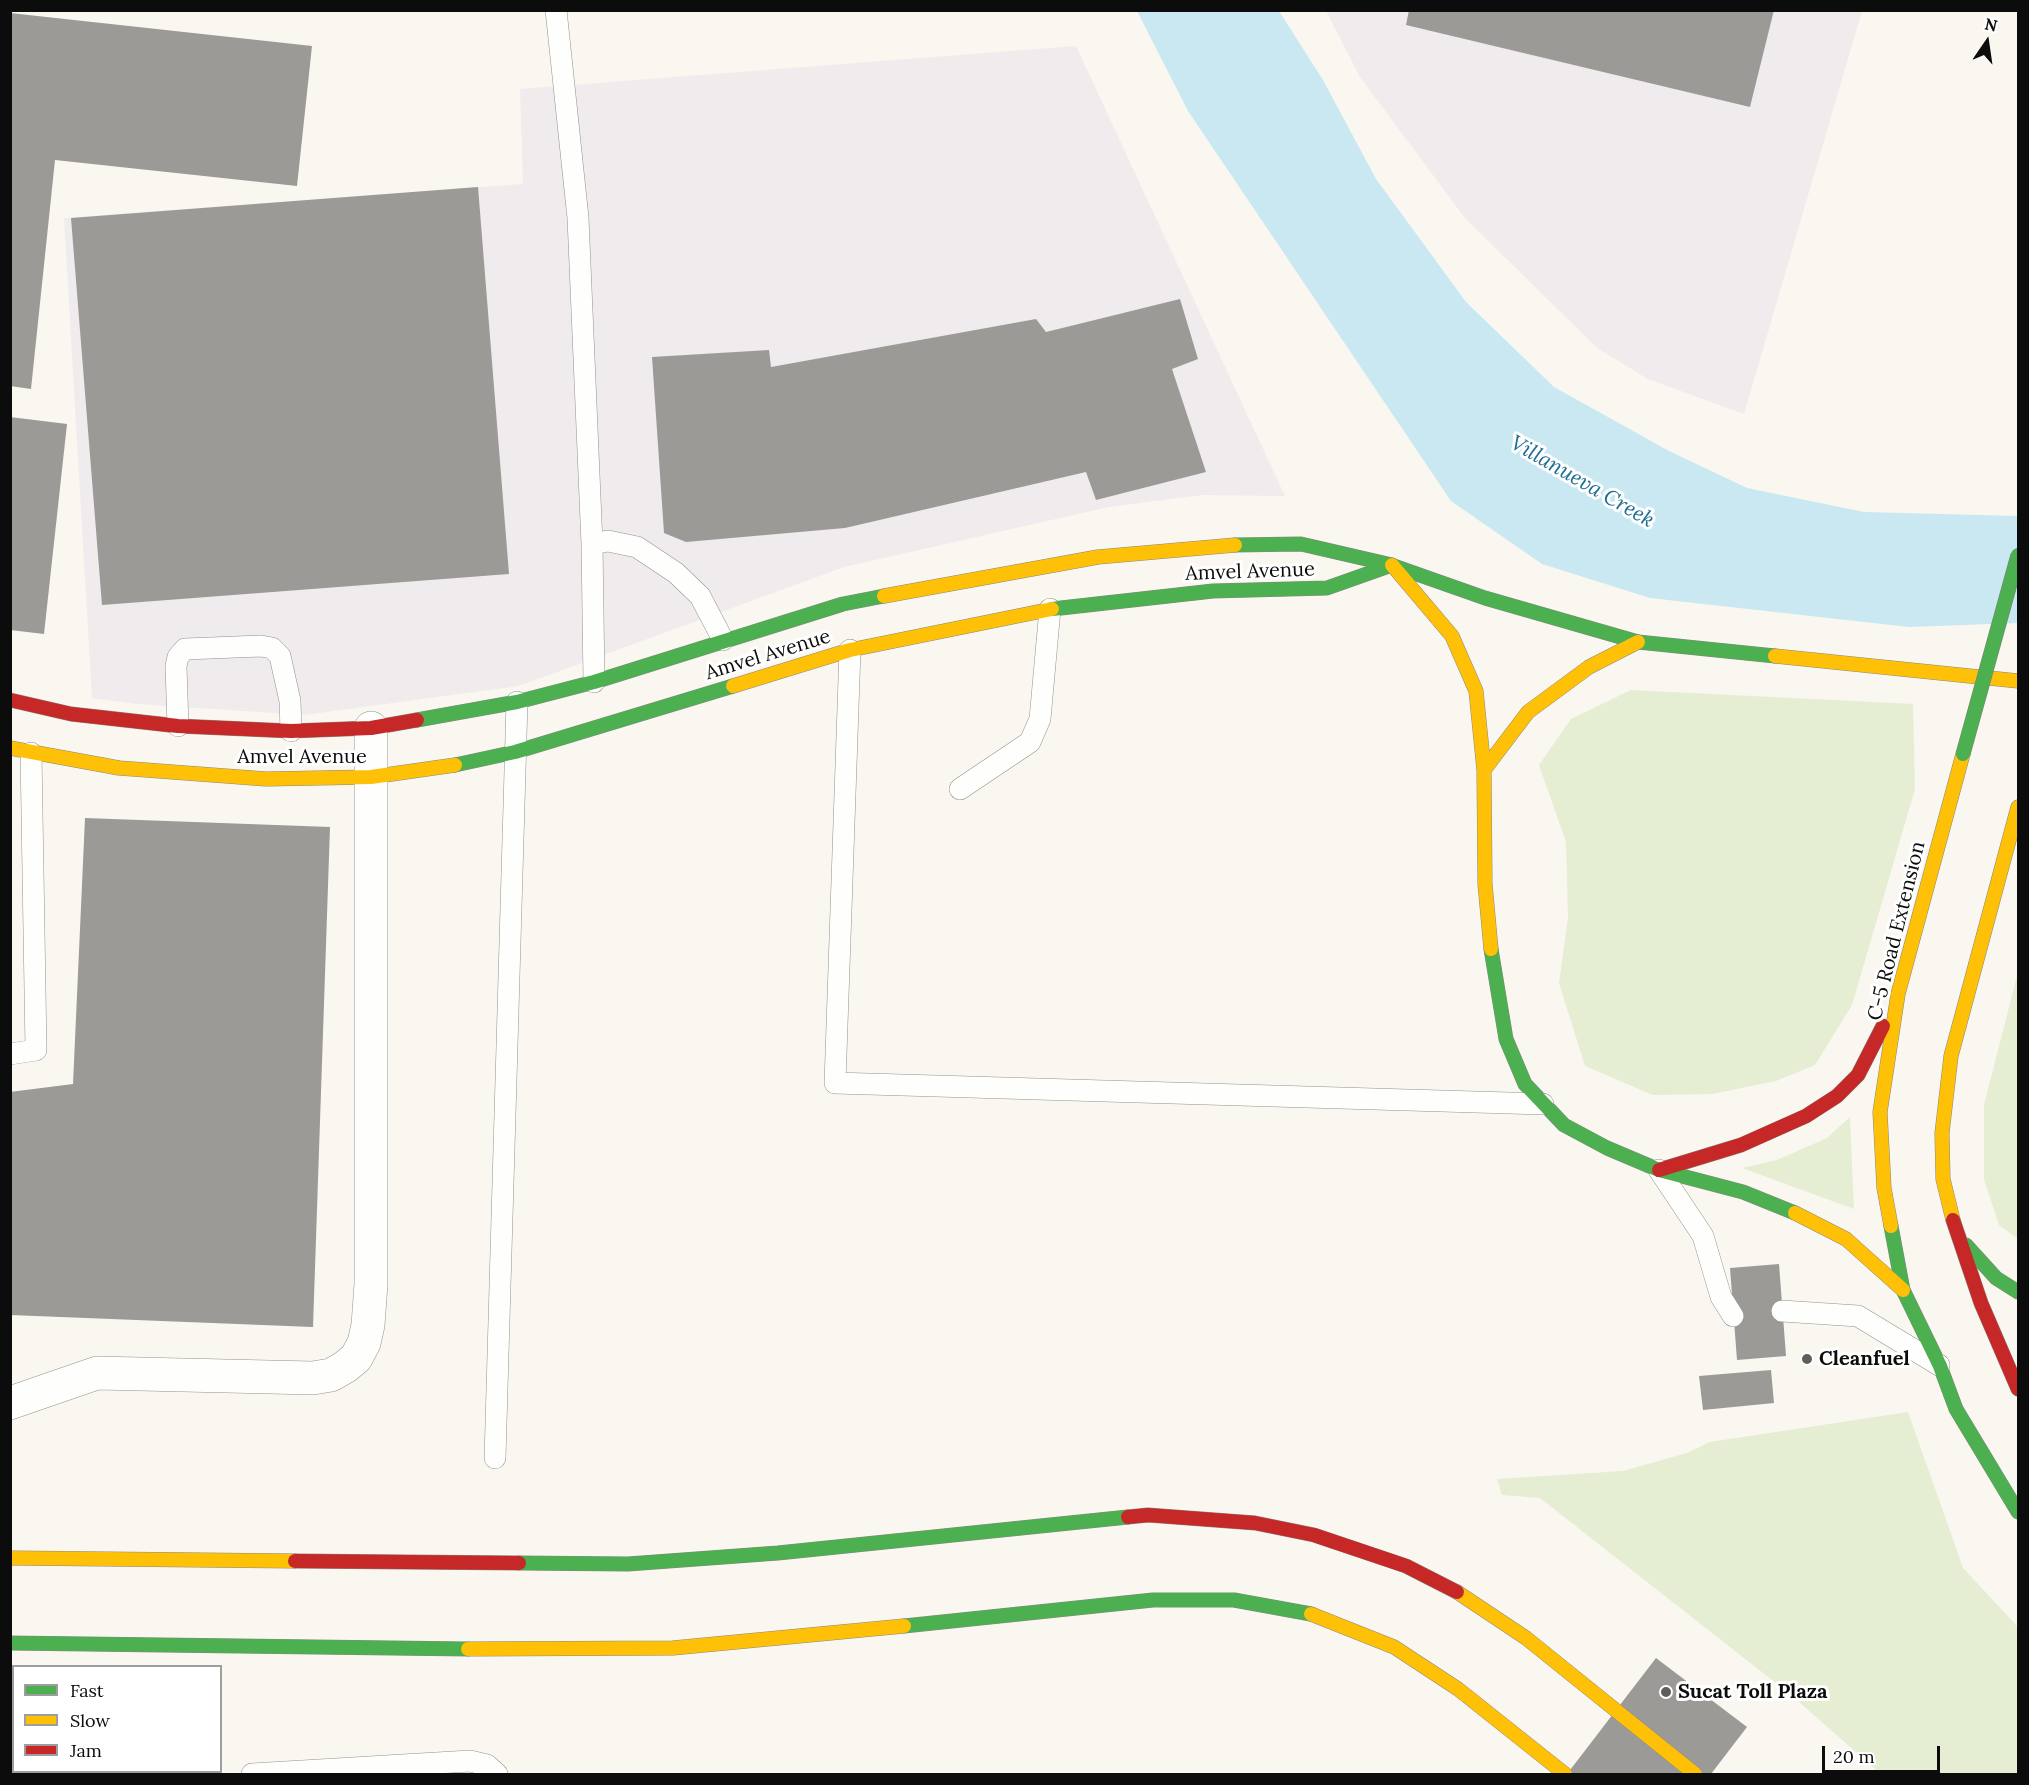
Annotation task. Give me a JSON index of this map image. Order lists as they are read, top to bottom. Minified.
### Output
{"streets":{"main road":["Amvel Avenue","C-5 Road Extension"]},"water":["Villanueva Creek"],"places":["Cleanfuel","Sucat Toll Plaza"],"legend":["Fast","Slow","Jam"],"scale_bar":"20 m","north":"top"}
